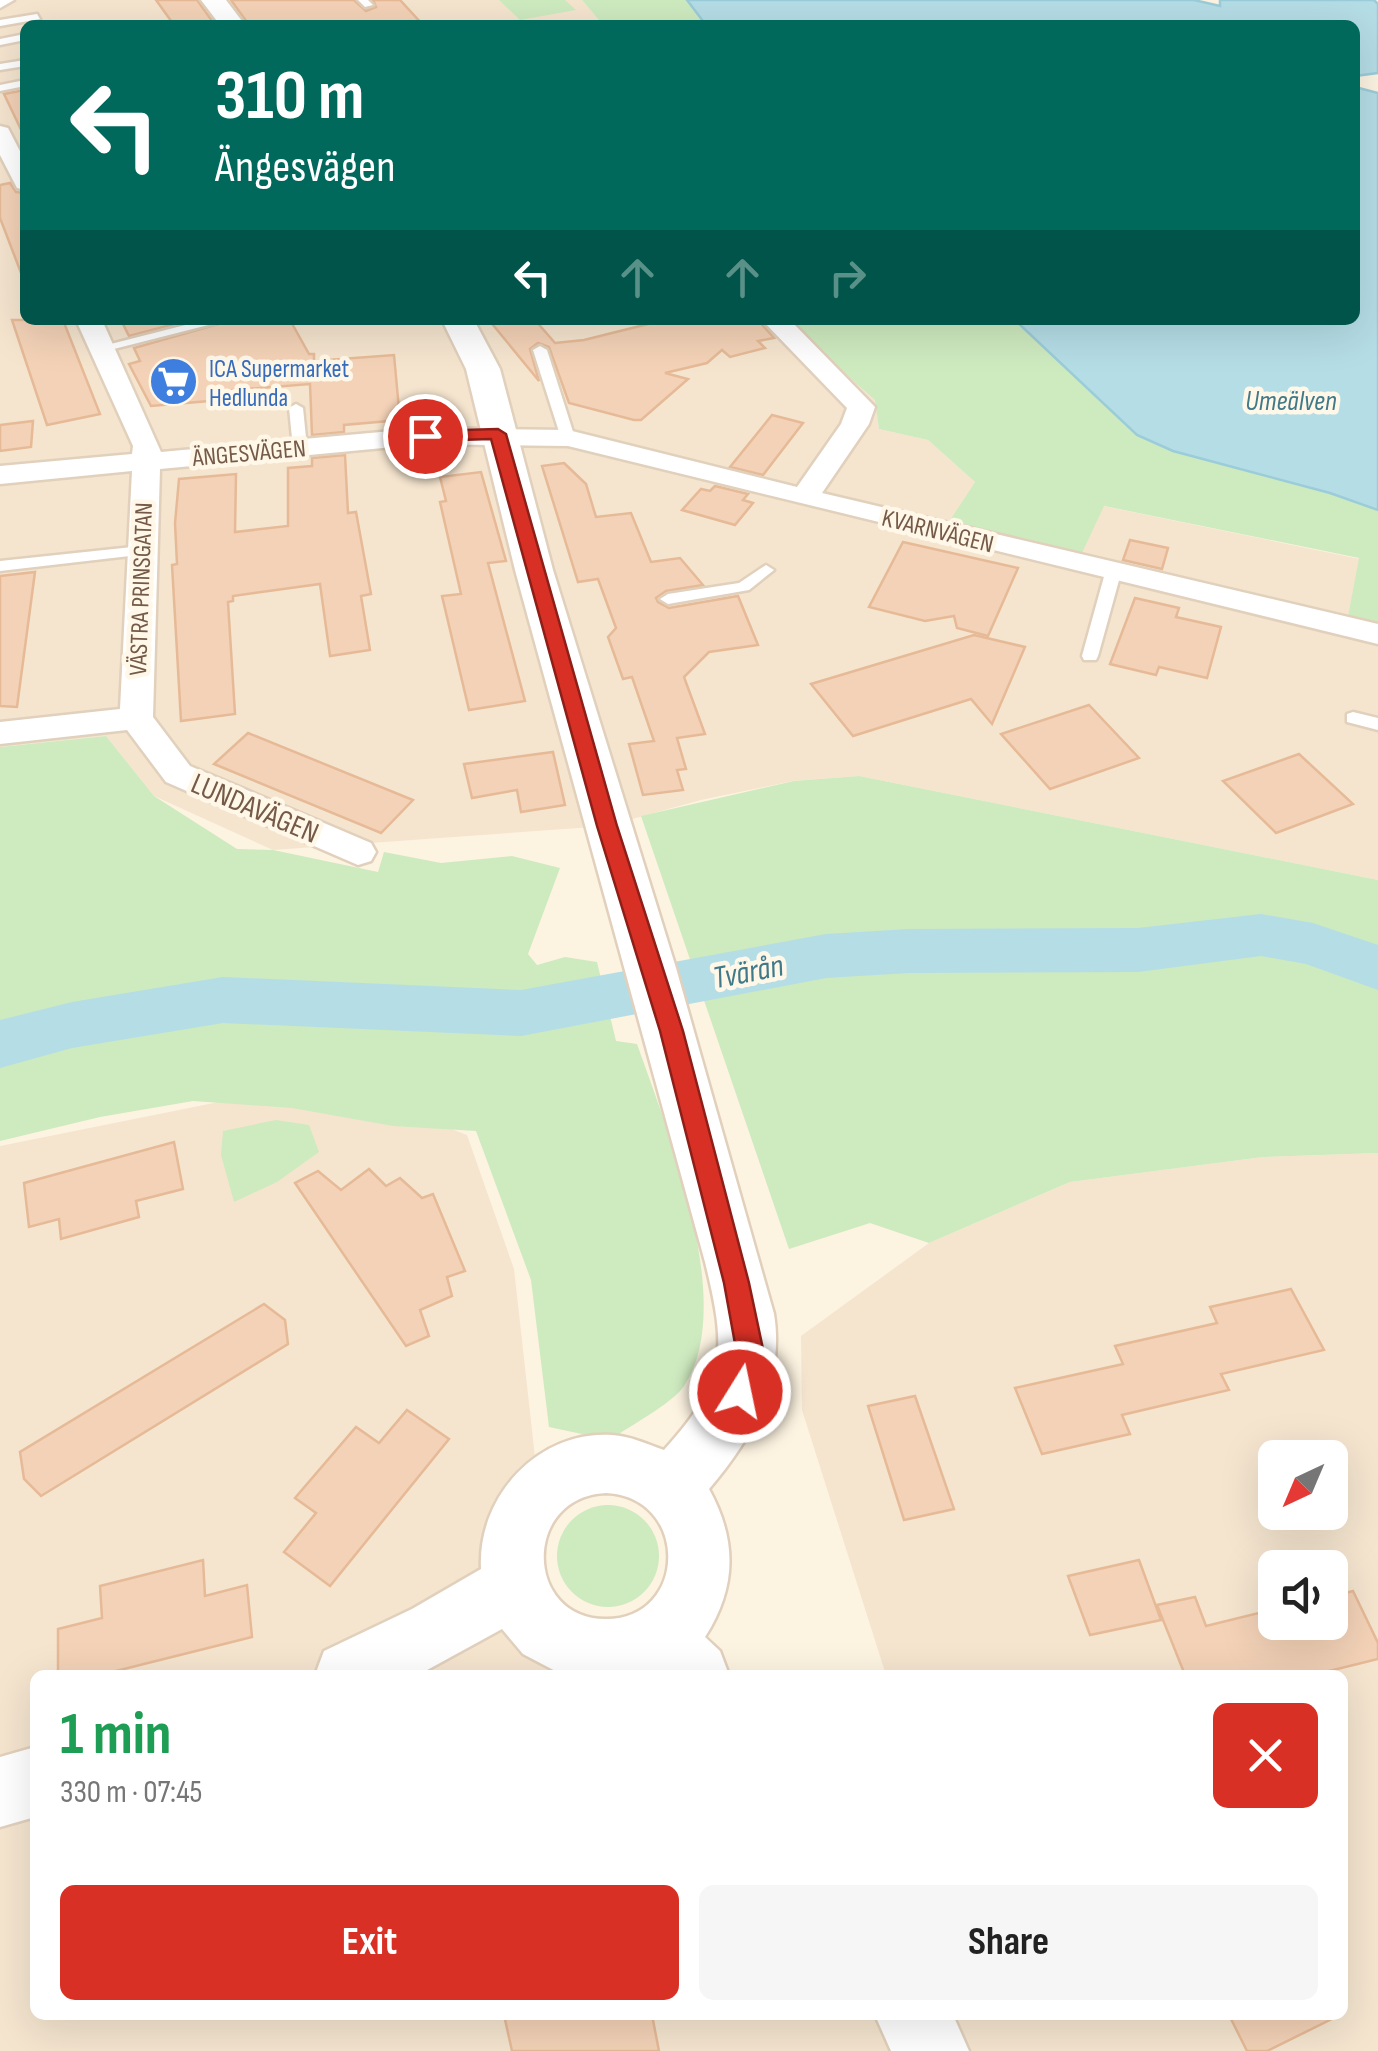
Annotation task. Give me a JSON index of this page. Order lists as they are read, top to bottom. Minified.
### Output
{"streets":{"street":["ÄNGESVÄGEN","KVARNVÄGEN","VÄSTRA PRINSGATAN","LUNDAVÄGEN"]},"crossings":[["ÄNGESVÄGEN","KVARNVÄGEN"],["ÄNGESVÄGEN","VÄSTRA PRINSGATAN"],["VÄSTRA PRINSGATAN","LUNDAVÄGEN"]],"water":["Umeälven","Tvärån"],"places":{"supermarket":["ICA Supermarket Hedlunda"]},"north":"bottom left","page":{"turn":["310 m","Ängesvägen"],"heading":["1 min","330 m · 07:45"],"buttons":["Exit","Share"]}}
